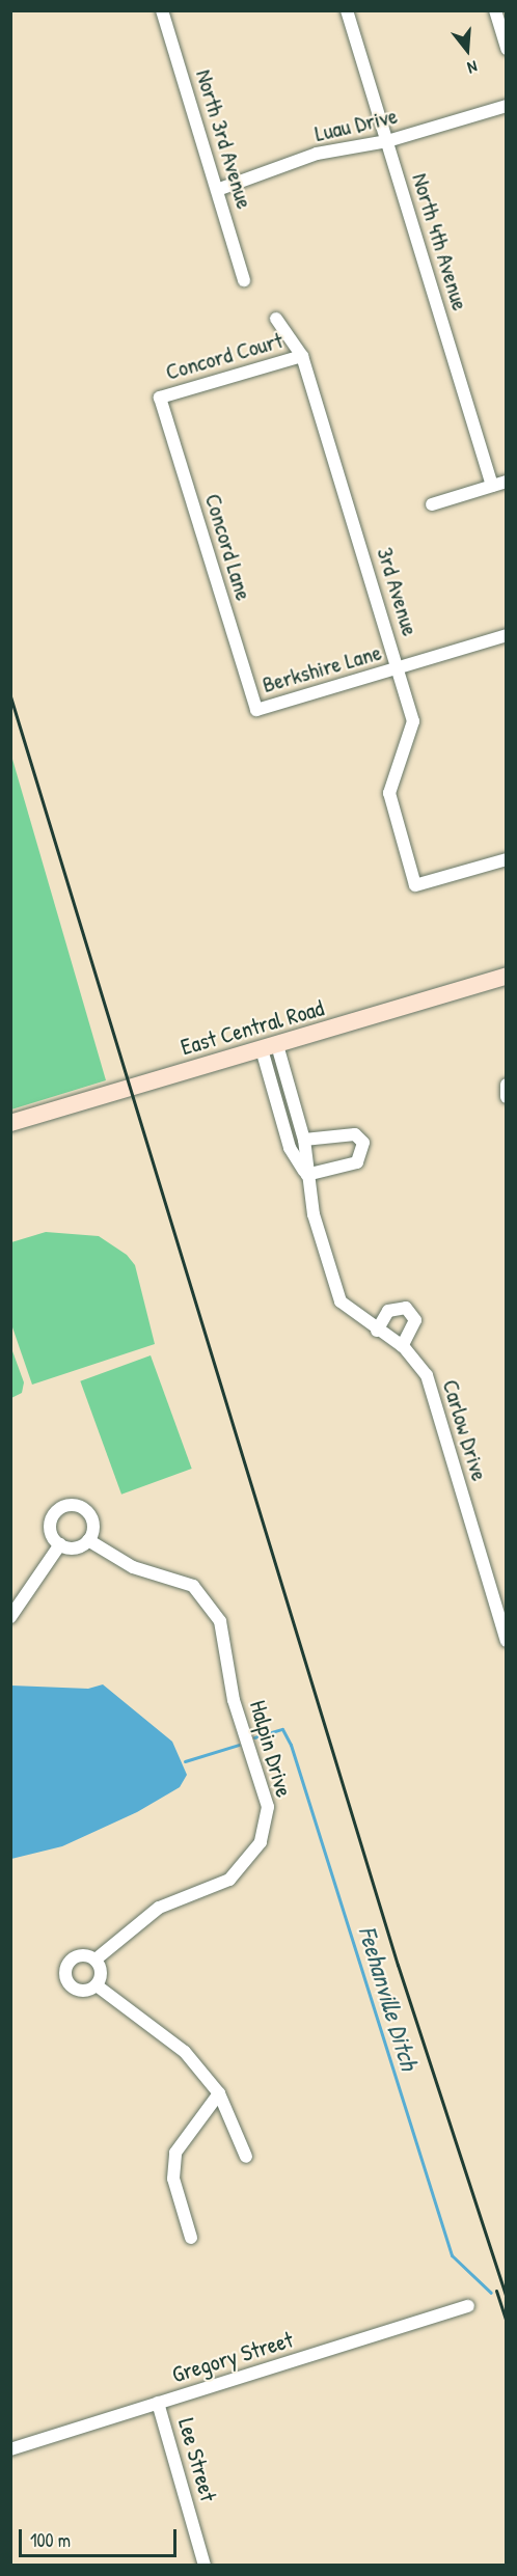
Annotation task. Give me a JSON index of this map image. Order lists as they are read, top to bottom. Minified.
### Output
{"streets":{"main road":["East Central Road"],"street":["Luau Drive","North 3rd Avenue","North 4th Avenue","Concord Court","Concord Lane","3rd Avenue","Berkshire Lane","Carlow Drive","Halpin Drive","Gregory Street","Lee Street"]},"crossings":[["Luau Drive","North 3rd Avenue"],["Luau Drive","North 4th Avenue"],["Concord Court","Concord Lane"],["Concord Court","3rd Avenue"],["Concord Lane","Berkshire Lane"],["3rd Avenue","Berkshire Lane"],["East Central Road","Carlow Drive"],["Gregory Street","Lee Street"]],"water":["Feehanville Ditch"],"scale_bar":"100 m","north":"bottom"}
